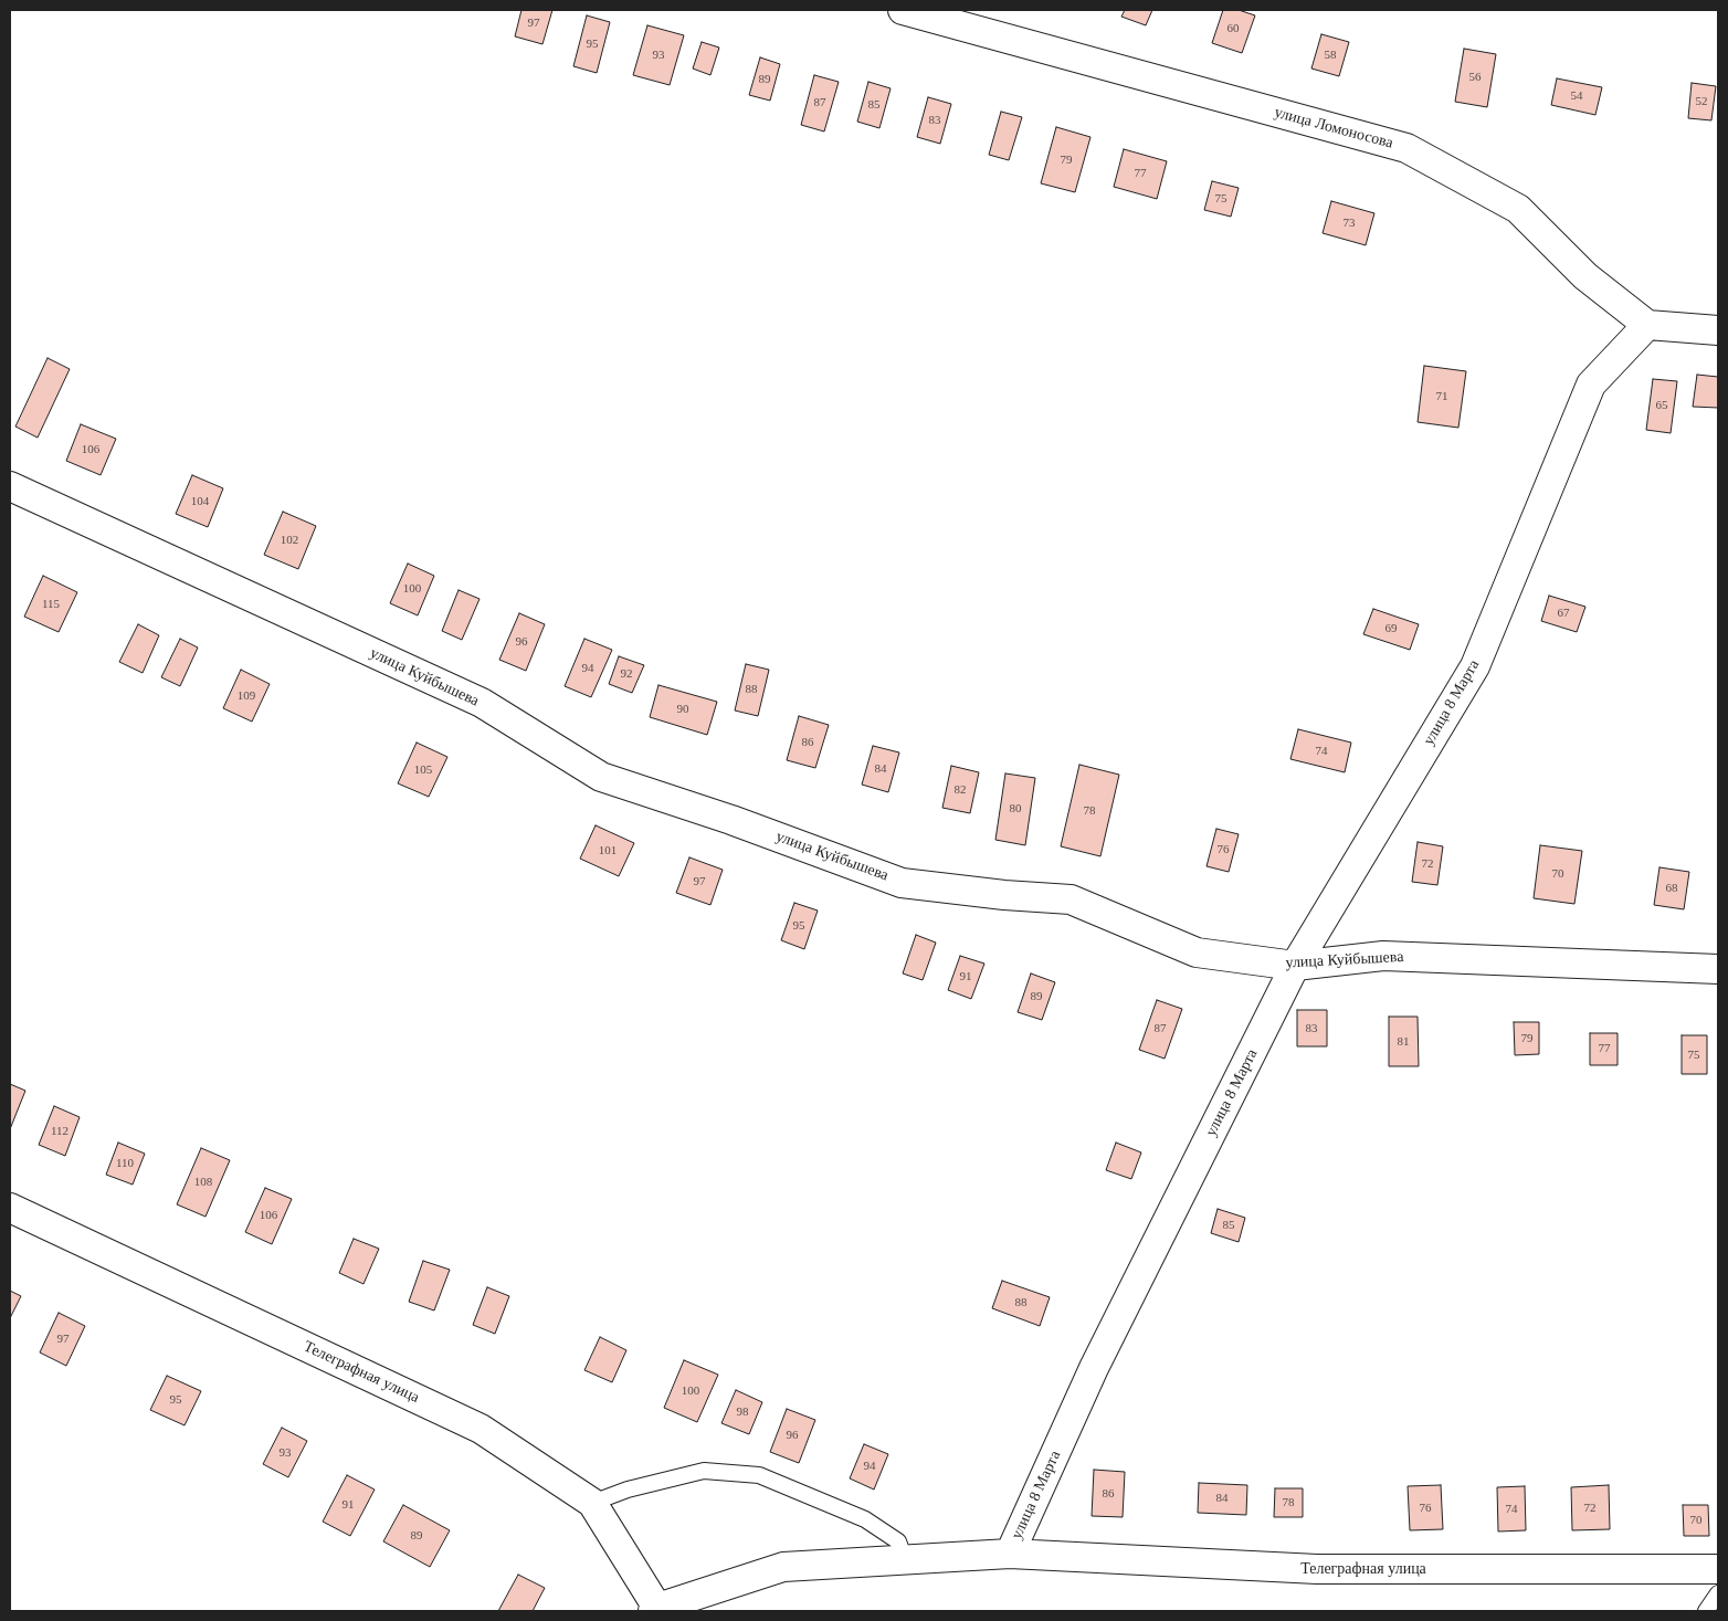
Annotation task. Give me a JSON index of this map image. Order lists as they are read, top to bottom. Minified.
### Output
{"streets":{"street":["улица Ломоносова","улица Куйбышева","улица 8 Марта","Телеграфная улица"]},"crossings":[["улица Ломоносова","улица 8 Марта"],["улица Куйбышева","улица 8 Марта"],["улица 8 Марта","Телеграфная улица"]],"house_numbers":["97","60","95","93","58","56","89","54","52","87","85","83","79","77","75","73","71","65","106","104","102","100","115","67","69","96","94","92","88","109","90","86","74","84","105","82","80","78","76","101","72","70","97","68","95","91","89","87","83","79","81","77","75","112","110","108","106","85","88","97","100","95","98","96","93","94","86","84","78","91","76","72","74","70","89"]}
